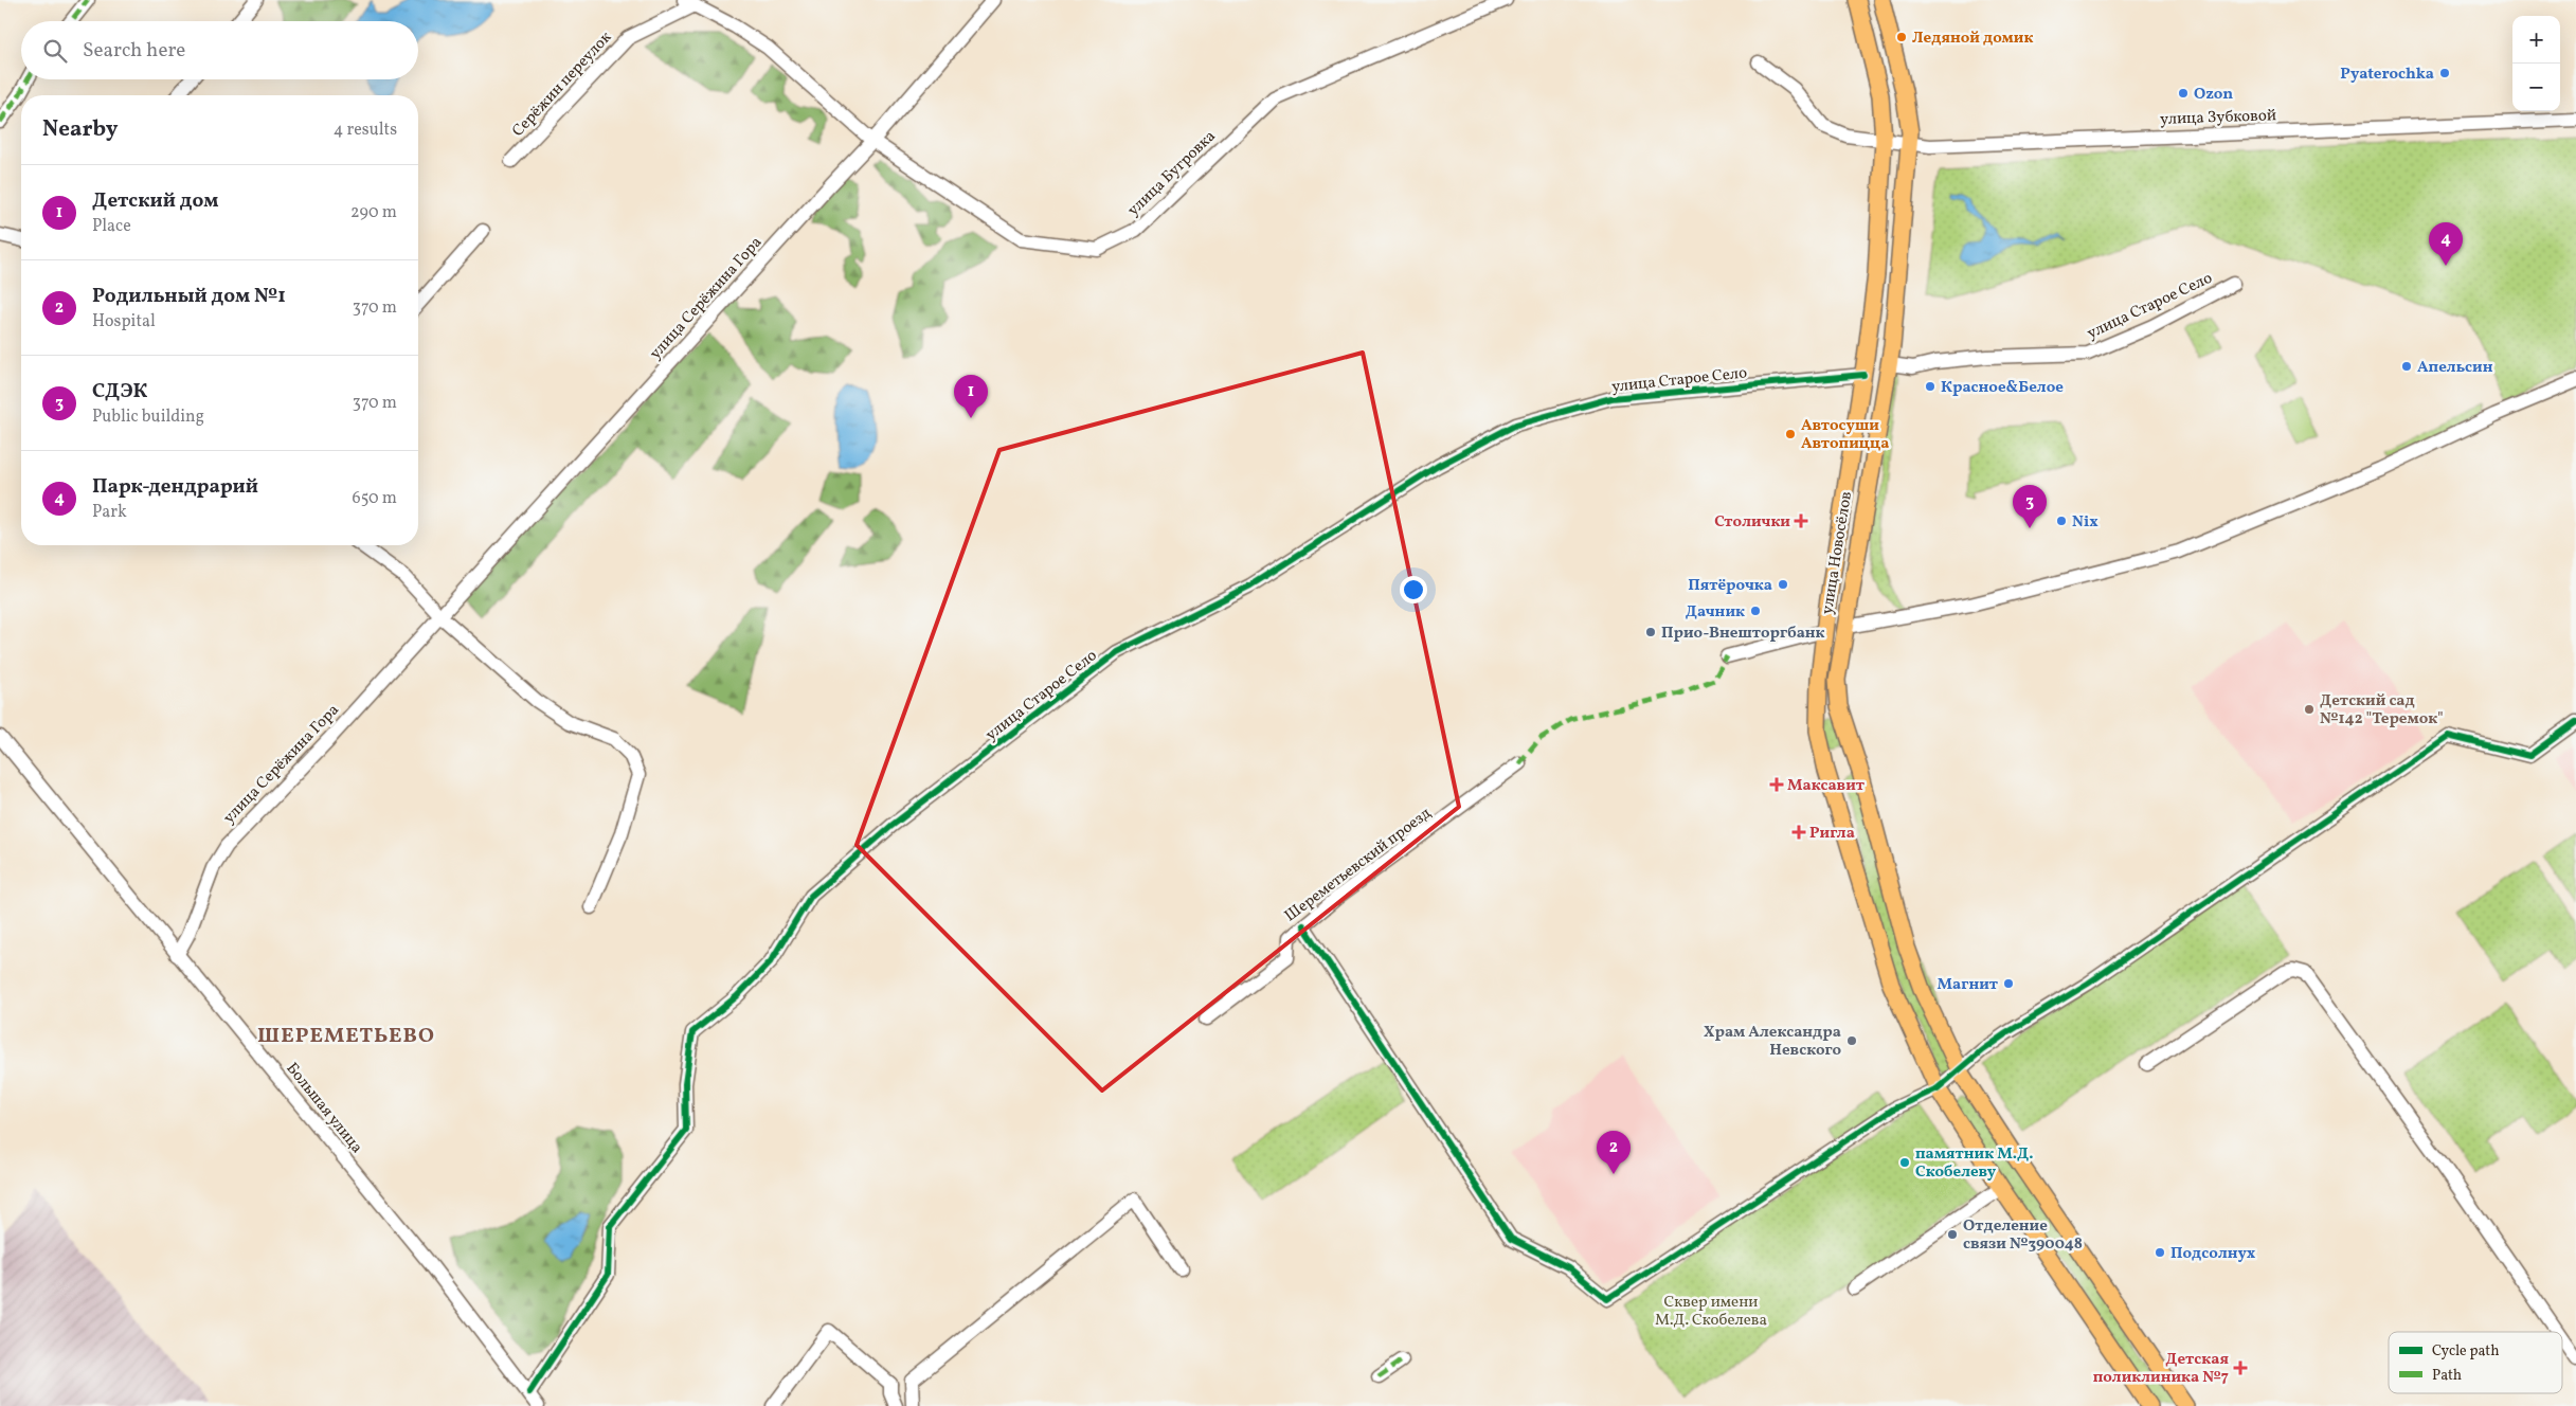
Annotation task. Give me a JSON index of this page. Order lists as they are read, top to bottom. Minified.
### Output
{"streets":{"main road":["улица Новосёлов"],"street":["Серёжин переулок","улица Зубковой","улица Бугровка","улица Серёжина Гора","улица Старое Село","Шереметьевский проезд","Большая улица"]},"crossings":[["Серёжин переулок","улица Бугровка"],["улица Зубковой","улица Новосёлов"],["улица Бугровка","улица Серёжина Гора"],["улица Серёжина Гора","Большая улица"],["улица Старое Село","улица Новосёлов"],["улица Старое Село","Большая улица"]],"districts":["ШЕРЕМЕТЬЕВО"],"parks":["Сквер имени М.Д. Скобелева"],"places":{"other":["Ледяной домик","Pyaterochka","Ozon","Апельсин","Красное&Белое","Автосуши Автопицца","Nix","Пятёрочка","Дачник","Прио-Внешторгбанк","Детский сад №142 \"Теремок\"","Магнит","Храм Александра Невского","памятник М.Д. Скобелеву","Отделение связи №390048","Подсолнух"],"health":["Столички","Максавит","Ригла","Детская поликлиника №7"]},"legend":["Cycle path","Path"],"page":{"map_buttons":["+","−"],"search":"Search here","heading":["Nearby","4 results"],"list":[{"mark":"1","name":"Детский дом","note":"Place","value":"290 m"},{"mark":"2","name":"Родильный дом №1","note":"Hospital","value":"370 m"},{"mark":"3","name":"СДЭК","note":"Public building","value":"370 m"},{"mark":"4","name":"Парк-дендрарий","note":"Park","value":"650 m"}],"pins":["4","1","3","2"]}}
